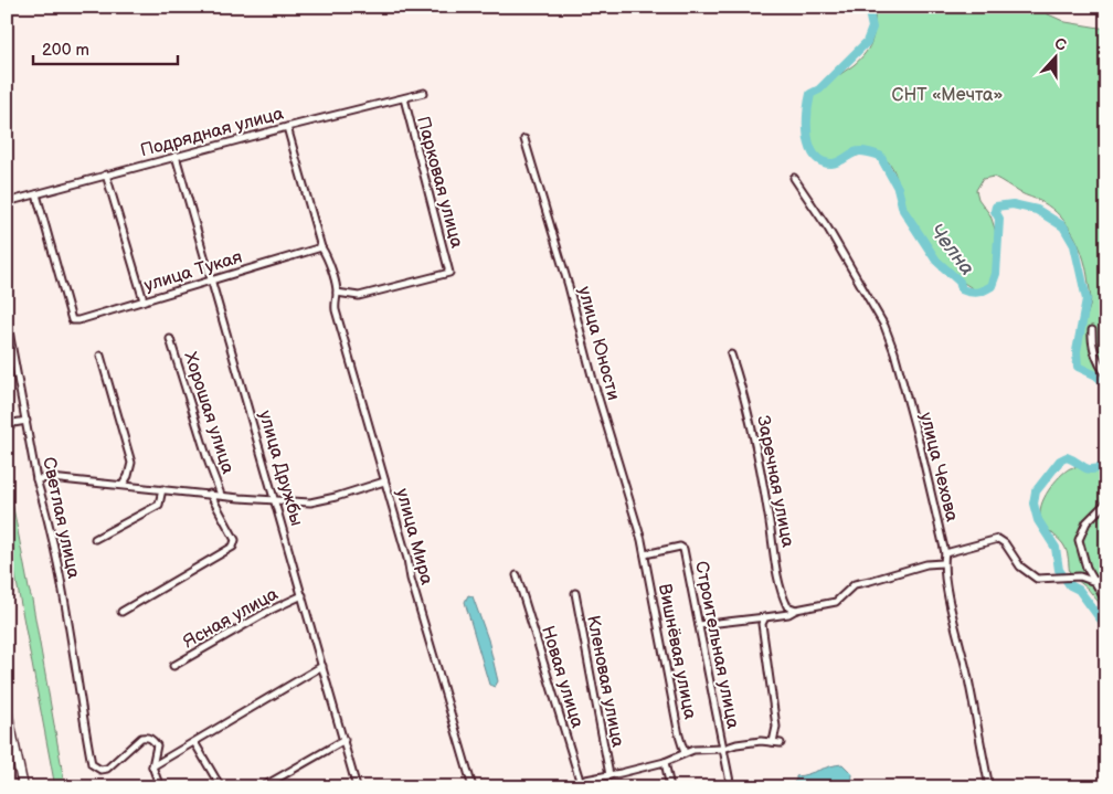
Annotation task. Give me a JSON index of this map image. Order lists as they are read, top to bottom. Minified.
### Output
{"streets":{"street":["Подрядная улица","Парковая улица","улица Тукая","улица Юности","Хорошая улица","улица Чехова","улица Дружбы","Заречная улица","Светлая улица","улица Мира","Ясная улица","Строительная улица","Вишнёвая улица","Новая улица","Кленовая улица"]},"crossings":[["Подрядная улица","Парковая улица"],["Подрядная улица","улица Тукая"],["Подрядная улица","улица Дружбы"],["Подрядная улица","улица Мира"],["Парковая улица","улица Мира"],["улица Тукая","улица Дружбы"],["улица Тукая","улица Мира"],["улица Юности","Строительная улица"],["улица Юности","Вишнёвая улица"],["улица Дружбы","Ясная улица"],["Строительная улица","Вишнёвая улица"]],"water":["Челна"],"parks":["СНТ «Мечта»"],"scale_bar":"200 m","north":"top"}
